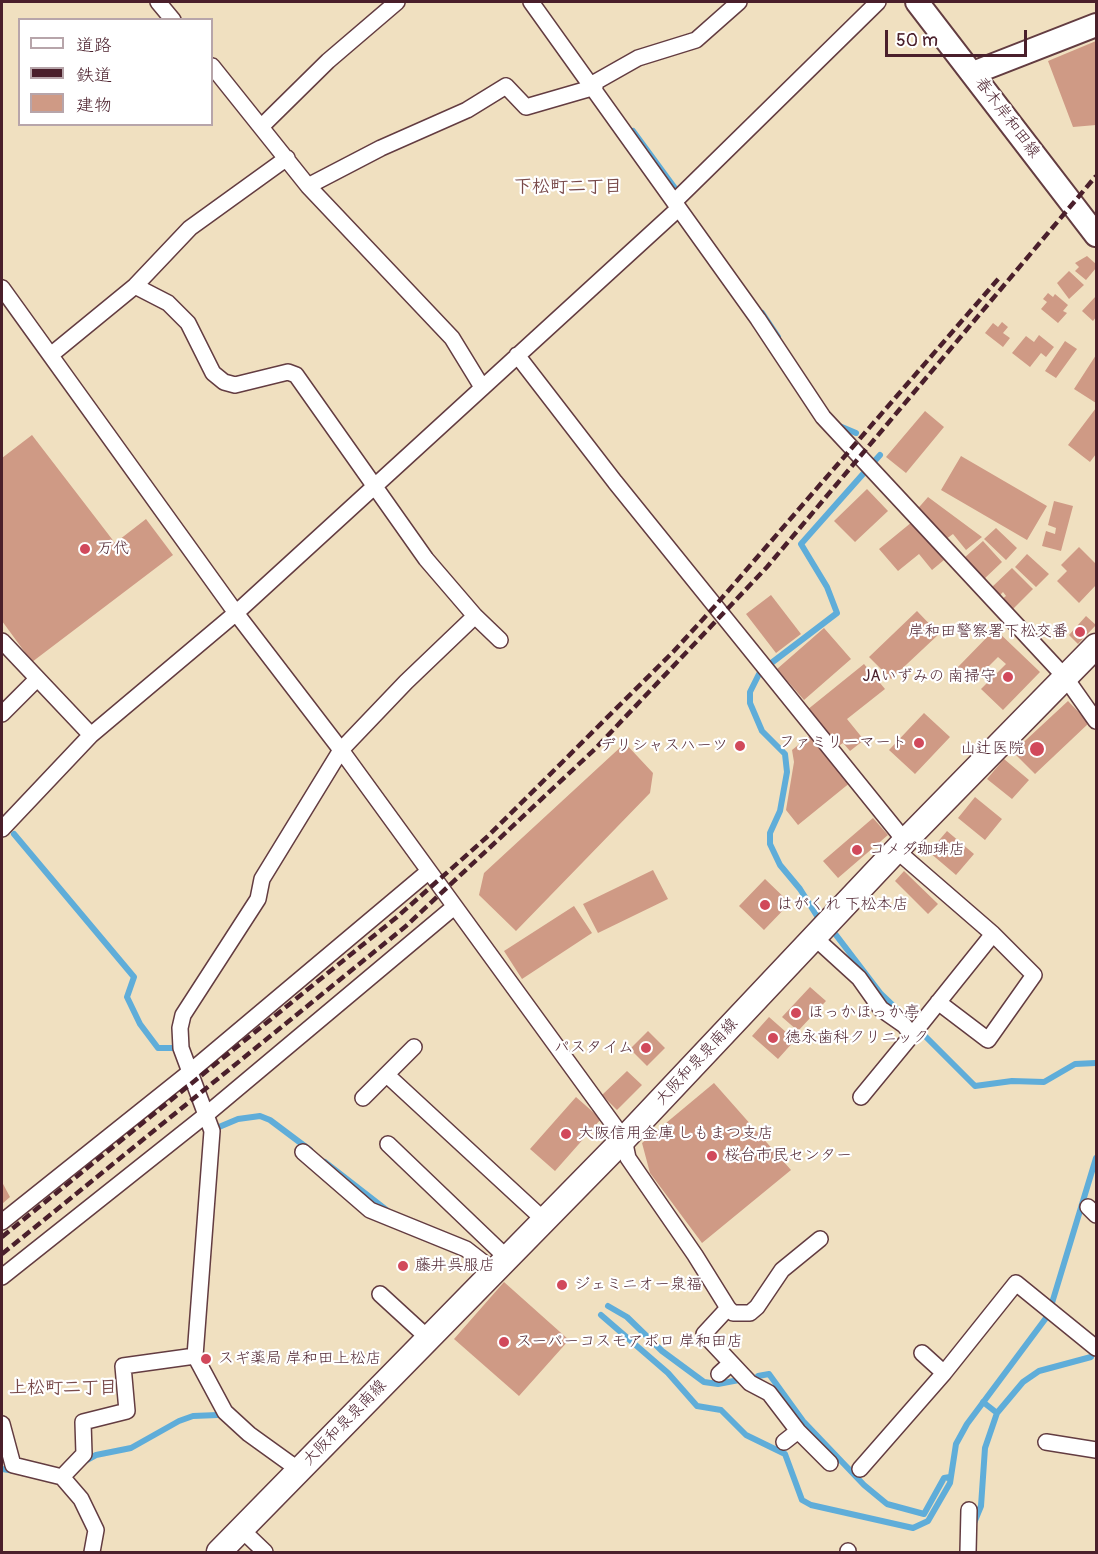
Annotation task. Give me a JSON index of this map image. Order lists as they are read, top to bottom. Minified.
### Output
{"streets":{"main road":["春木岸和田線","大阪和泉泉南線"]},"districts":["下松町二丁目","上松町二丁目"],"places":["万代","岸和田警察署下松交番","JAいずみの 南掃守","ファミリーマート","デリシャスハーツ","山辻医院","コメダ珈琲店","はがくれ 下松本店","ほっかほっか亭","徳永歯科クリニック","パスタイム","大阪信用金庫 しもまつ支店","桜台市民センター","藤井呉服店","ジェミニオー泉福","スーパーコスモアポロ 岸和田店","スギ薬局 岸和田上松店"],"legend":["道路","鉄道","建物"],"scale_bar":"50 m"}
